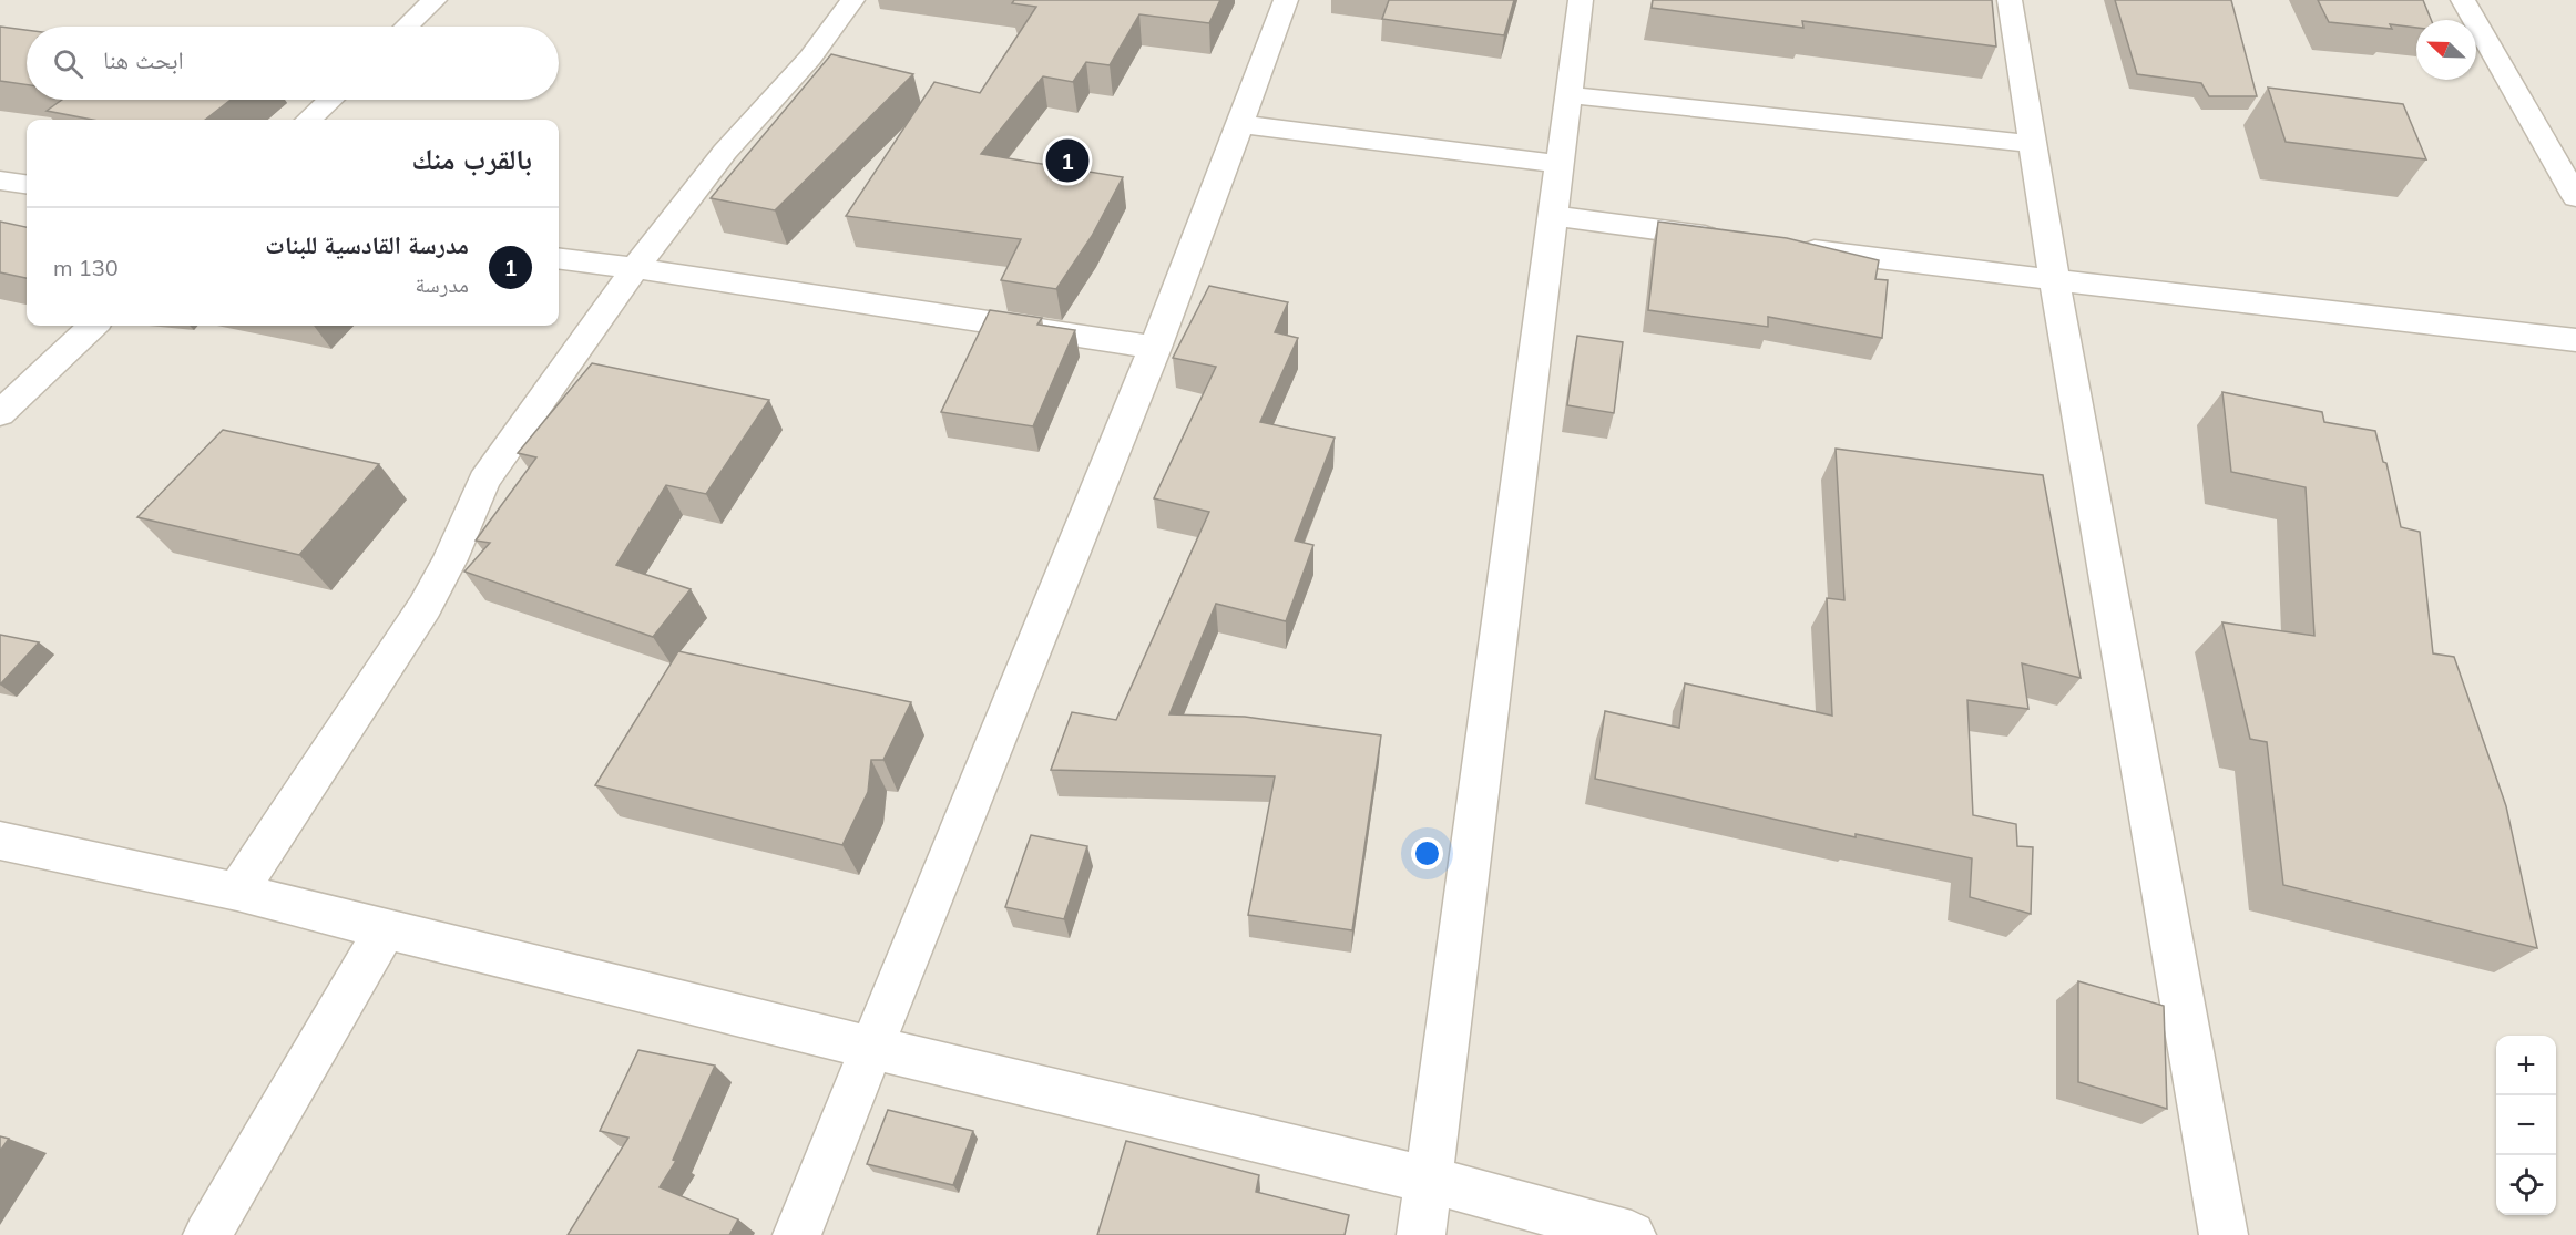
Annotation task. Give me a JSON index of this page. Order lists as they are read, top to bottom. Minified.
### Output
{"north":"top left","page":{"search":"ابحث هنا","heading":"بالقرب منك","pins":"1","list":[{"mark":"1","name":"مدرسة القادسية للبنات","note":"مدرسة","value":"130 m"}],"map_buttons":["+","−"]}}
